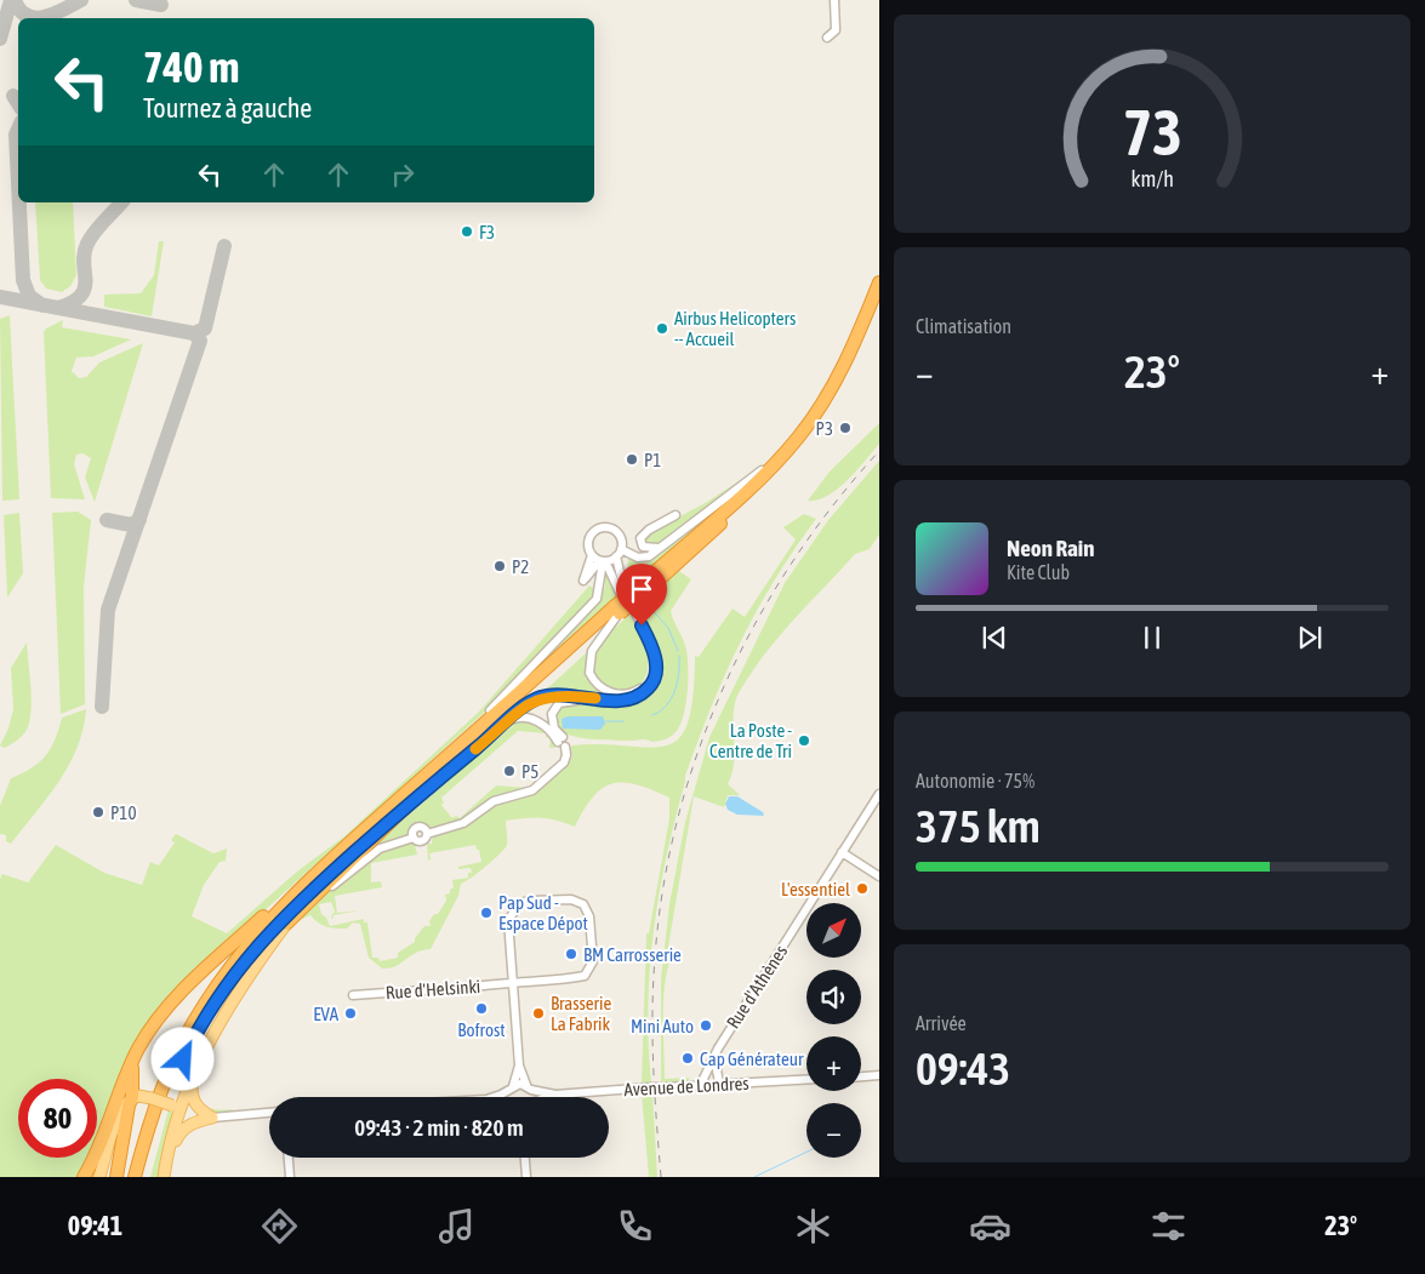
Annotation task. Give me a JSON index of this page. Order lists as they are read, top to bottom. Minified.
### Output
{"streets":{"street":["Rue d'Athènes","Rue d'Helsinki","Avenue de Londres"]},"crossings":[["Rue d'Athènes","Avenue de Londres"],["Rue d'Helsinki","Avenue de Londres"]],"places":["F3","Airbus Helicopters -- Accueil","P3","P1","P2","La Poste - Centre de Tri","P5","P10","L'essentiel","Pap Sud - Espace Dépot","BM Carrosserie","Bofrost","EVA","Brasserie La Fabrik","Mini Auto","Cap Générateur"],"north":"top right","page":{"turn":["740 m","Tournez à gauche"],"tile":["Climatisation",["Autonomie · 75%","375 km"],["Arrivée","09:43"]],"heat":["−","23°","+"],"song":["Neon Rain","Kite Club"],"map_buttons":["+","−"],"limit":"80","trip":"09:43 · 2 min · 820 m","tabs":["09:41","23°"],"gauge":["73","km/h"]}}
